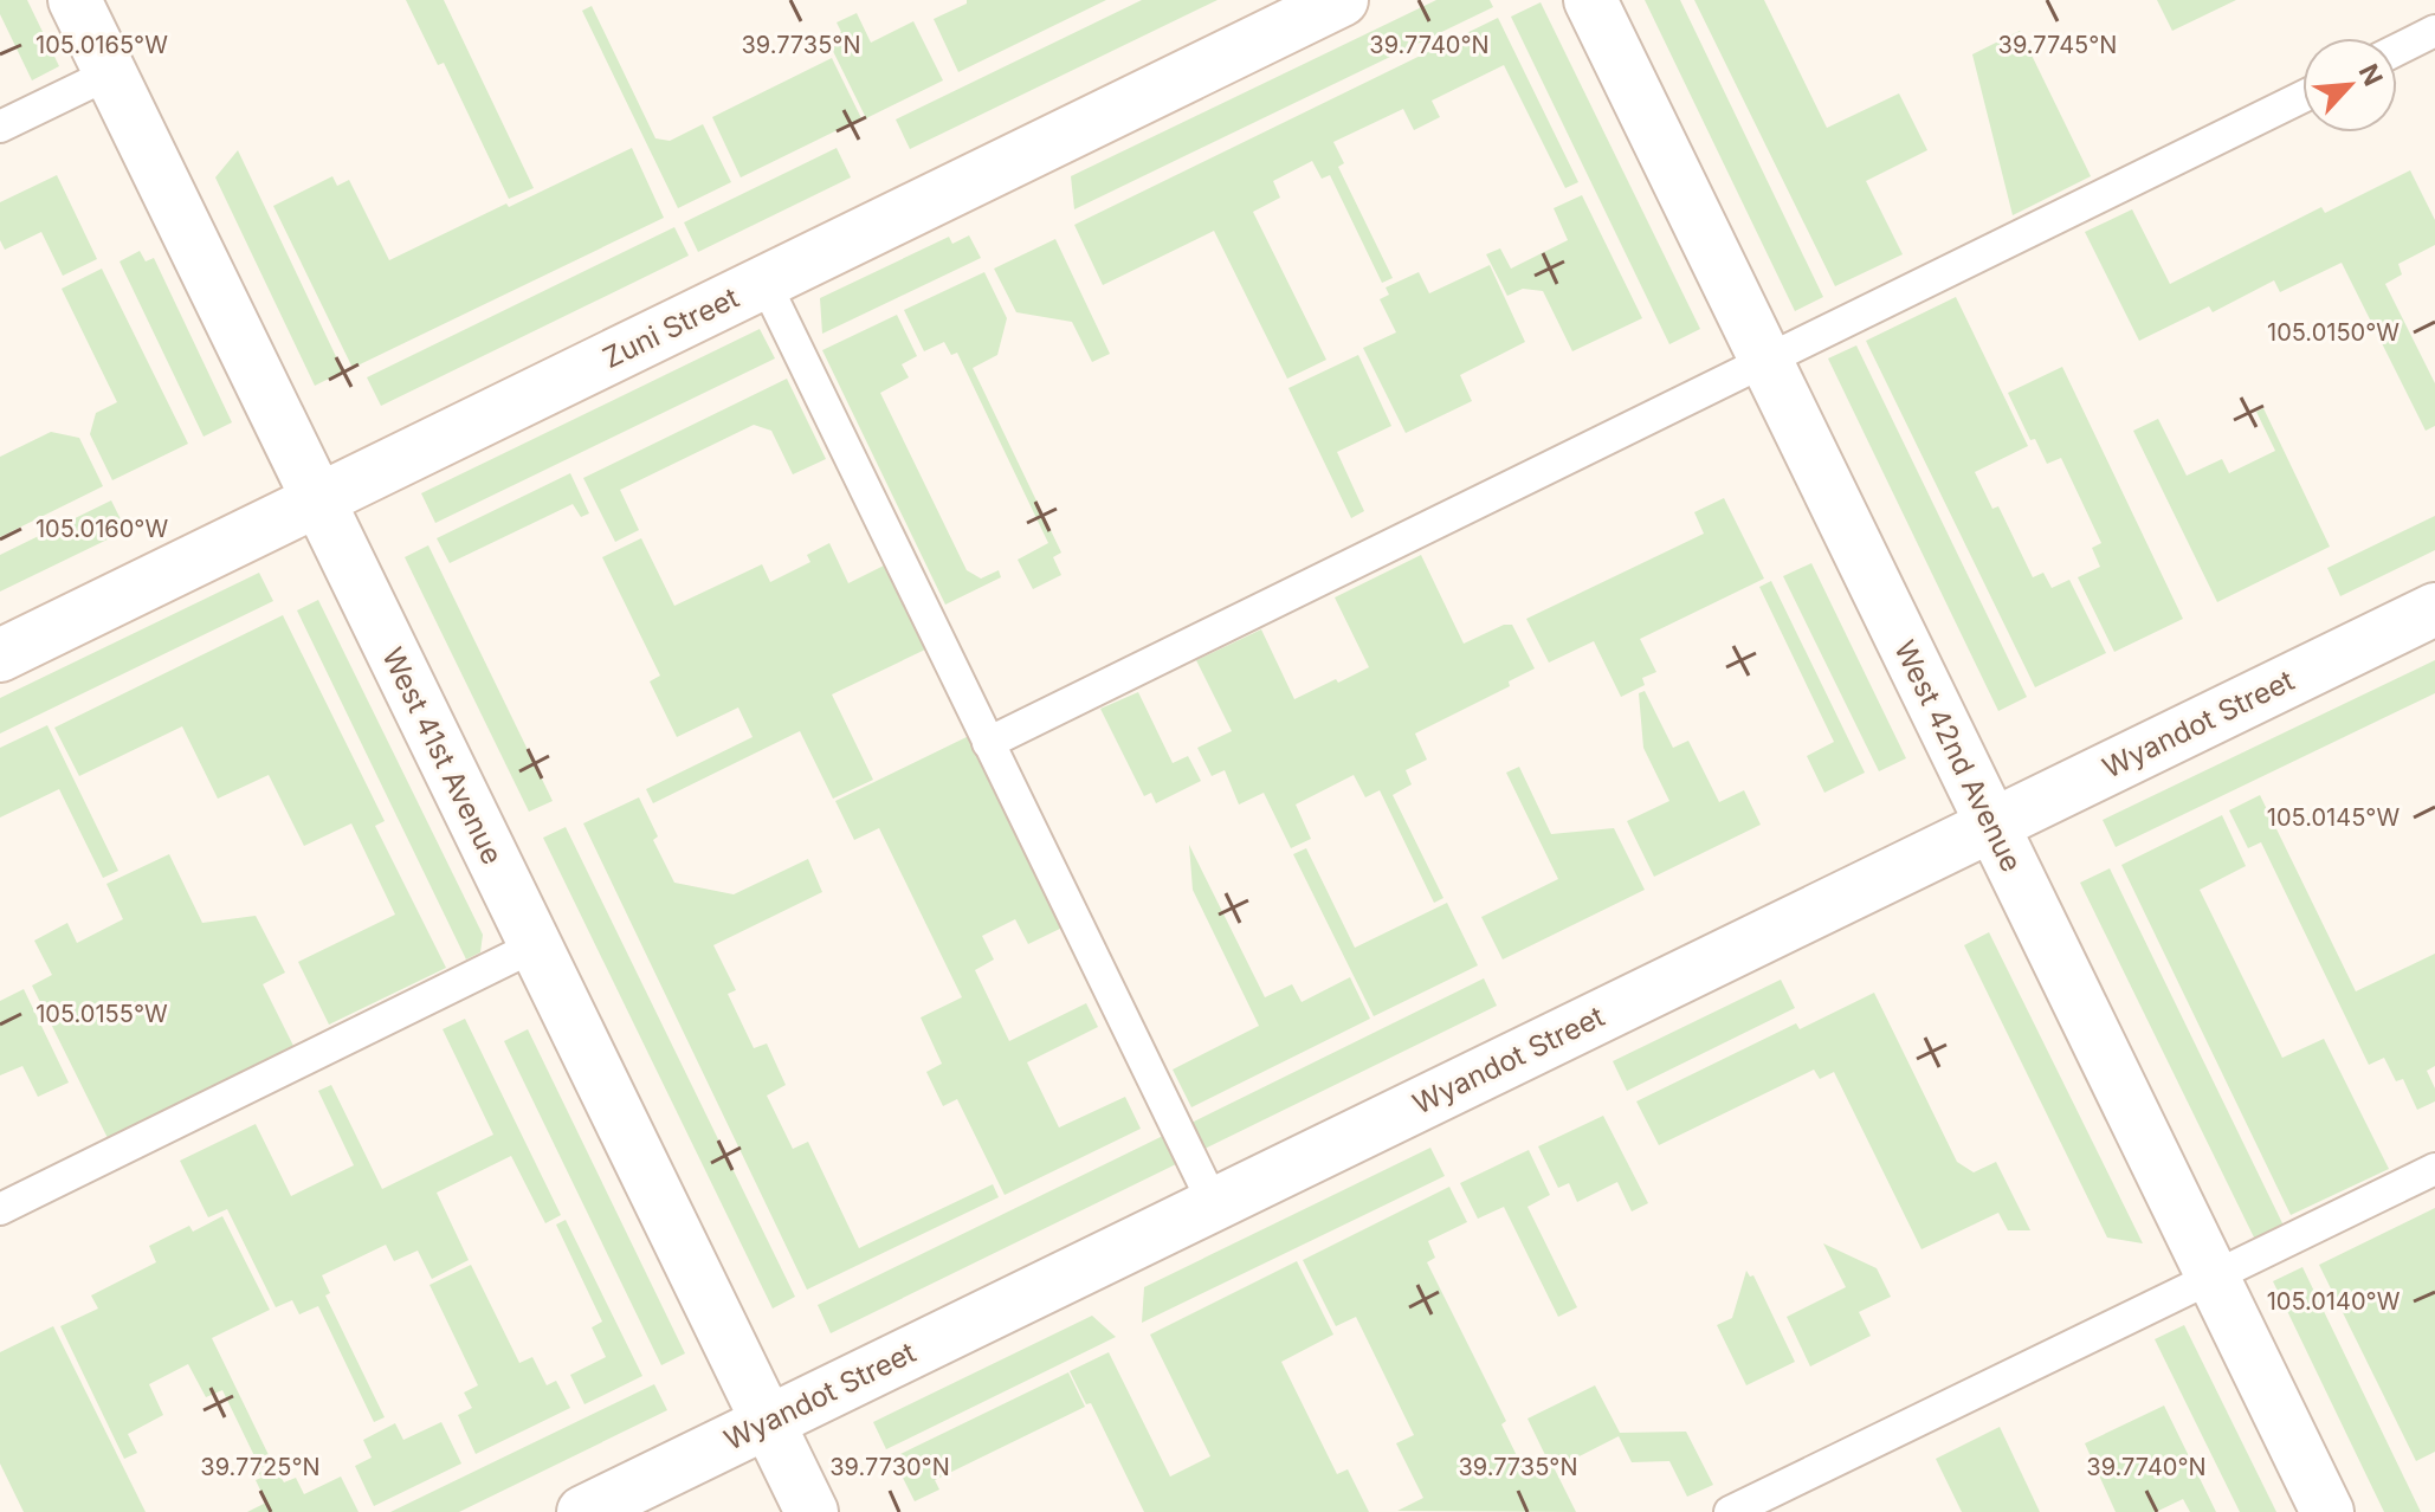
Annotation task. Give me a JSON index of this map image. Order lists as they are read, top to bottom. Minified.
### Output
{"streets":{"street":["Zuni Street","Wyandot Street","West 41st Avenue","West 42nd Avenue"]},"crossings":[["Zuni Street","West 41st Avenue"],["Wyandot Street","West 41st Avenue"],["Wyandot Street","West 42nd Avenue"]],"north":"top right","coordinates":["105.0165°W","39.7735°N","39.7740°N","39.7745°N","105.0150°W","105.0160°W","105.0145°W","105.0155°W","105.0140°W","39.7725°N","39.7730°N"]}
